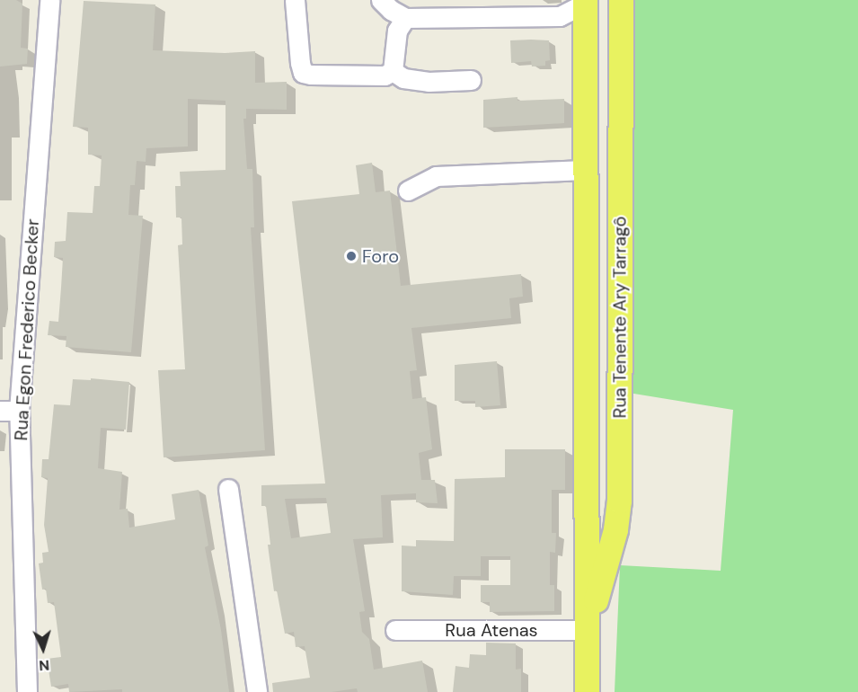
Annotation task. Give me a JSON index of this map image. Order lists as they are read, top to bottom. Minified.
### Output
{"streets":{"main road":["Rua Tenente Ary Tarragô"],"street":["Rua Egon Frederico Becker","Rua Atenas"]},"crossings":[["Rua Tenente Ary Tarragô","Rua Atenas"]],"places":["Foro"],"north":"bottom"}
